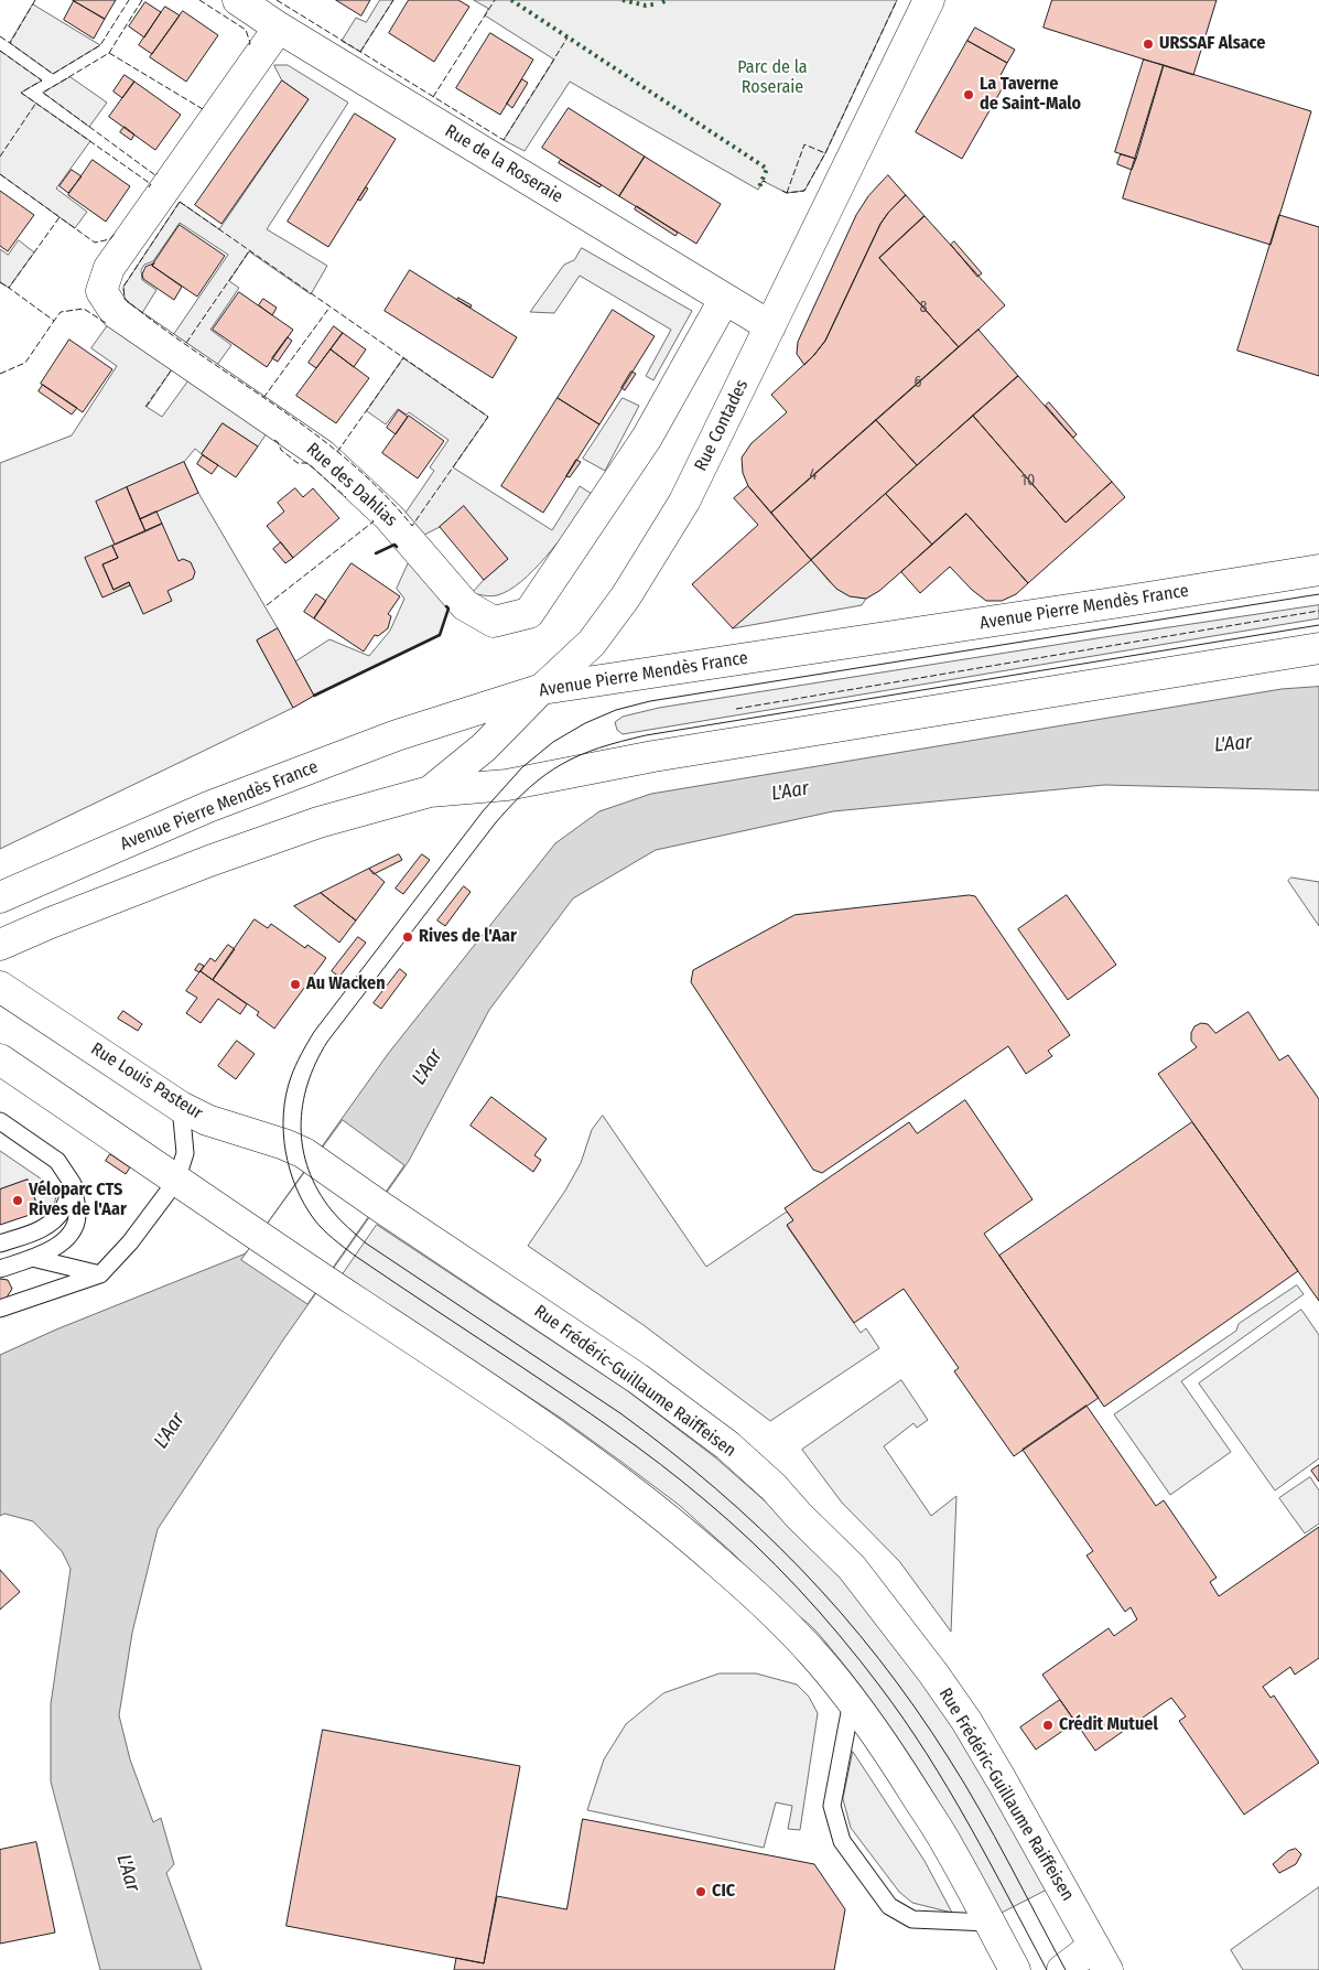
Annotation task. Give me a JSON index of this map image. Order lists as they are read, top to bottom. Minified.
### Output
{"streets":{"main road":["Rue de la Roseraie","Rue Contades","Rue des Dahlias","Avenue Pierre Mendès France","Rue Louis Pasteur","Rue Frédéric-Guillaume Raiffeisen"]},"crossings":[["Rue de la Roseraie","Rue Contades"],["Rue de la Roseraie","Rue des Dahlias"],["Rue Contades","Avenue Pierre Mendès France"],["Rue Louis Pasteur","Rue Frédéric-Guillaume Raiffeisen"]],"water":["L'Aar"],"parks":["Parc de la Roseraie"],"places":["URSSAF Alsace","La Taverne de Saint-Malo","Rives de l'Aar","Au Wacken","Véloparc CTS Rives de l'Aar","Crédit Mutuel","CIC"],"house_numbers":["8","6","4","10"]}
